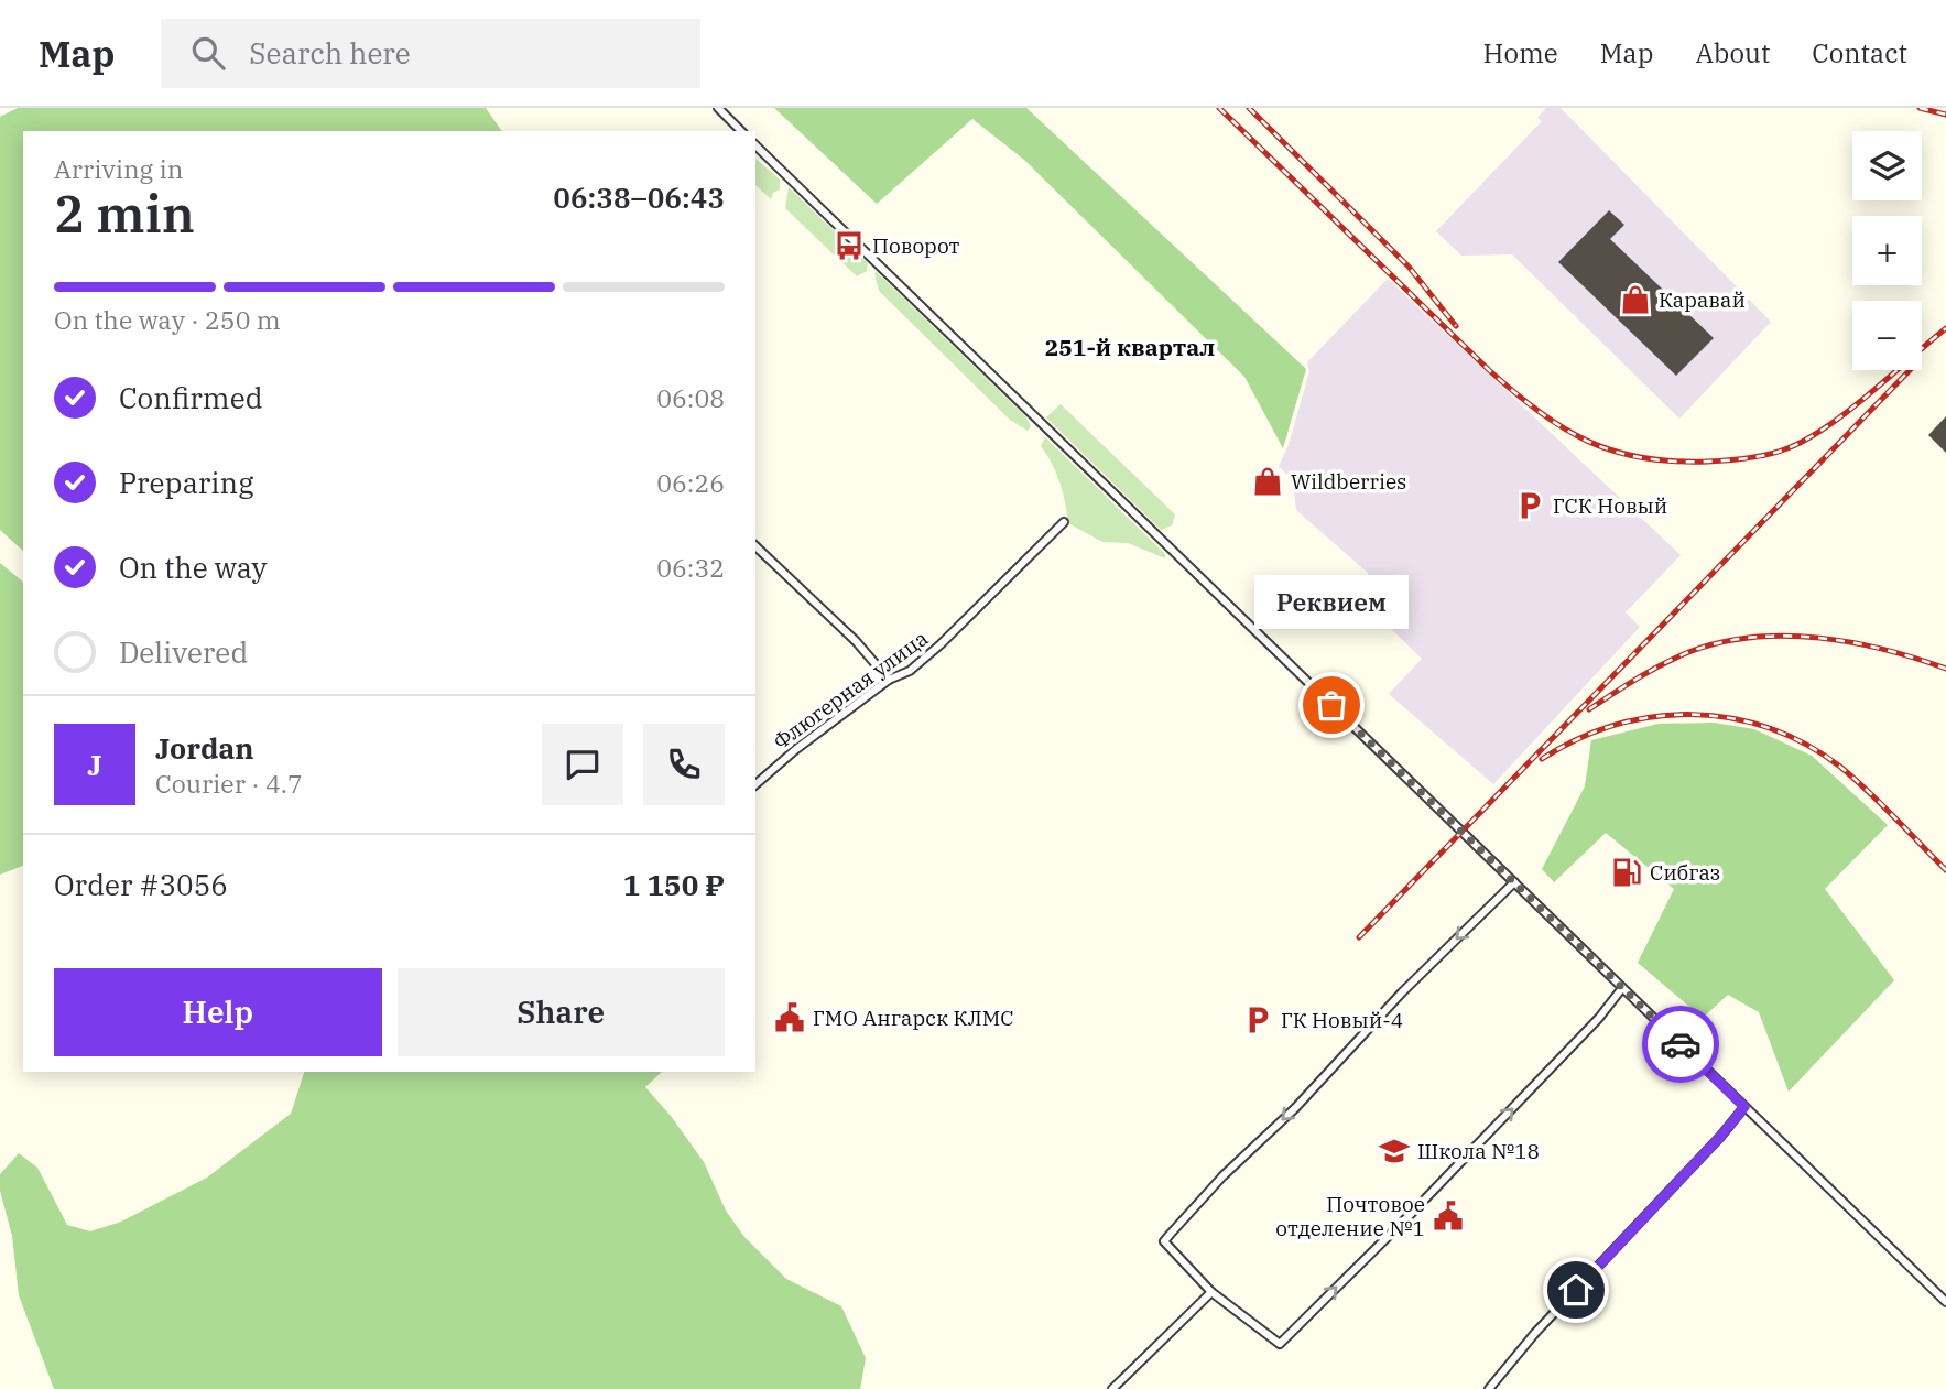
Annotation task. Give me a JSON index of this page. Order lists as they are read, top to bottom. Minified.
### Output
{"streets":{"street":["Флюгерная улица"]},"districts":["251-й квартал"],"places":{"bus stop":["Поворот"],"shop":["Каравай","Wildberries"],"parking":["ГСК Новый","ГК Новый-4"],"other":["Реквием"],"fuel station":["Сибгаз"],"public building":["ГМО Ангарск КЛМС","Почтовое отделение №1"],"school or university":["Школа №18"]},"page":{"header":"Map","search":"Search here","nav":["Home","Map","About","Contact"],"map_buttons":["+","−"],"heading":["2 min","Arriving in","06:38–06:43"],"panel":["Jordan","Courier · 4.7","Order #3056","1 150 ₽"],"bar":"On the way · 250 m","list":[["Confirmed","06:08"],["Preparing","06:26"],["On the way","06:32"],"Delivered"],"bubble":"Реквием","round":"J","buttons":["Help","Share"]}}
